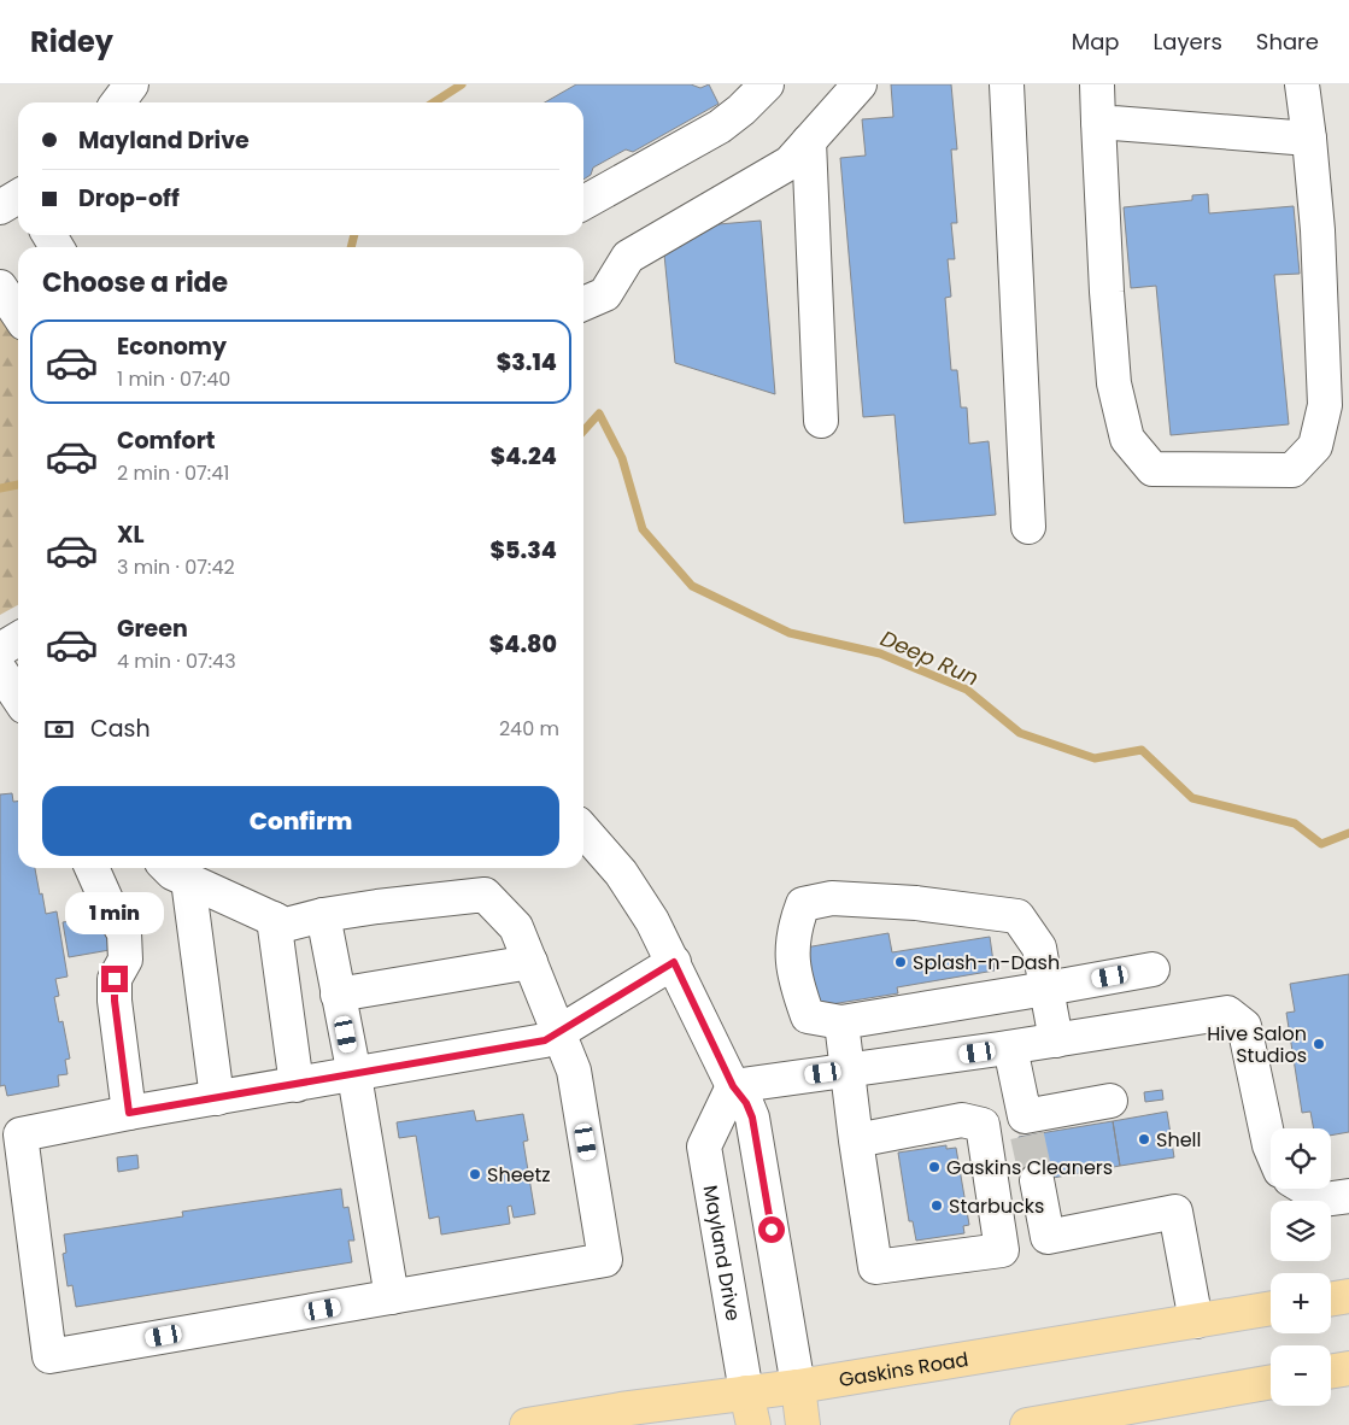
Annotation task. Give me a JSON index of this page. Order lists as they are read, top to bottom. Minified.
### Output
{"streets":{"main road":["Mayland Drive","Gaskins Road"]},"crossings":[["Mayland Drive","Gaskins Road"]],"water":["Deep Run"],"places":["Splash-n-Dash","Hive Salon Studios","Shell","Gaskins Cleaners","Sheetz","Starbucks"],"page":{"header":"Ridey","nav":["Map","Layers","Share"],"banner":["Mayland Drive","Drop-off"],"heading":"Choose a ride","list":[{"name":"Economy","note":"1 min · 07:40","value":"$3.14"},{"name":"Comfort","note":"2 min · 07:41","value":"$4.24"},{"name":"XL","note":"3 min · 07:42","value":"$5.34"},{"name":"Green","note":"4 min · 07:43","value":"$4.80"}],"pay":["Cash","240 m"],"buttons":"Confirm","bubble":"1 min","map_buttons":["+","−"]}}
